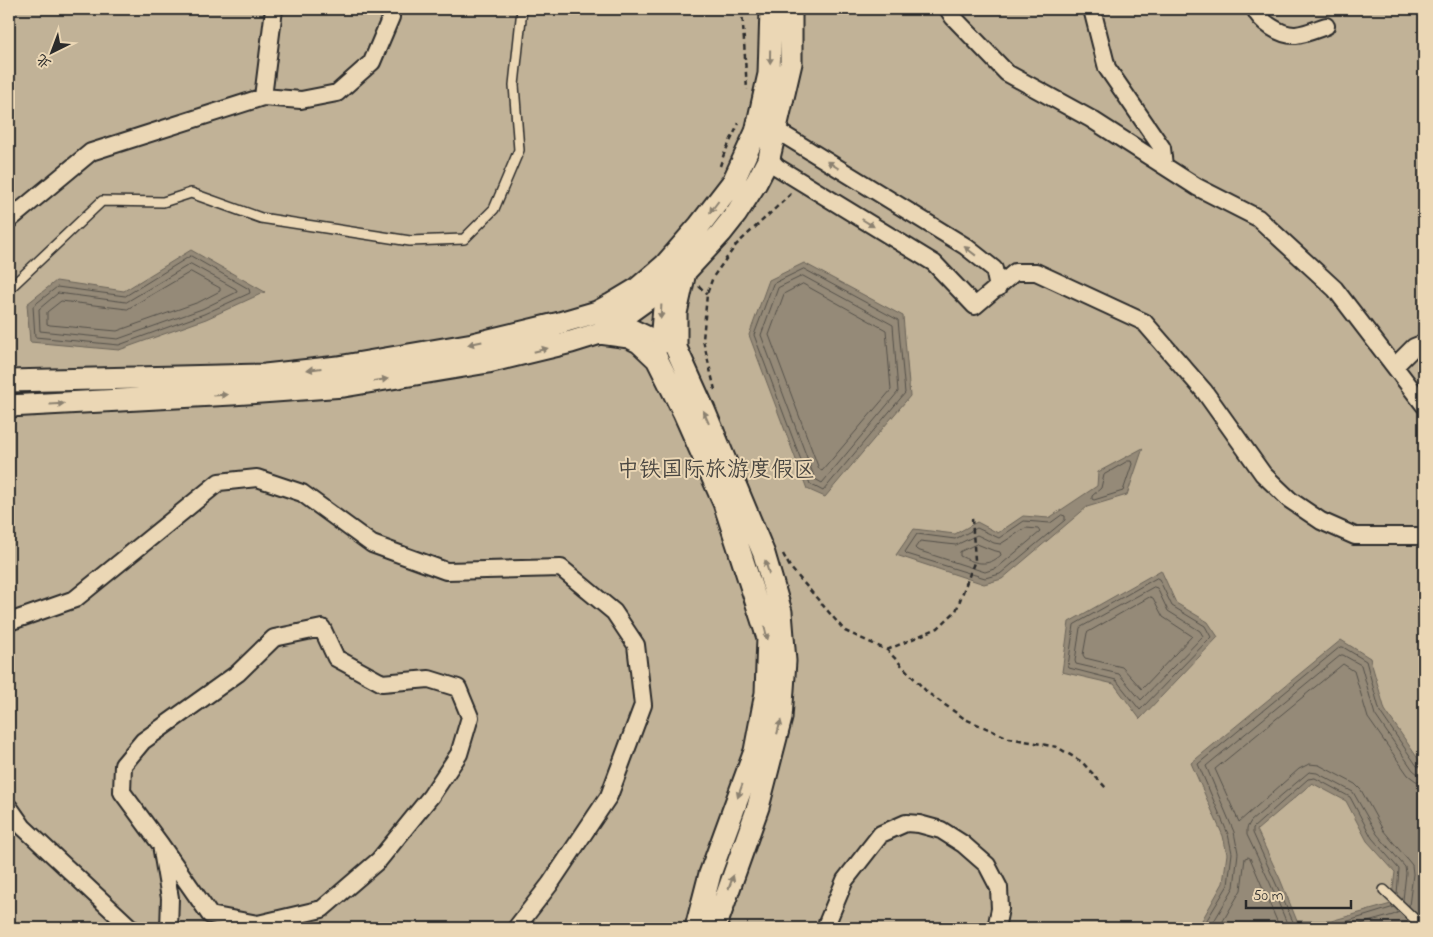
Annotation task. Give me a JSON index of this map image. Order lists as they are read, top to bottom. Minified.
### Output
{"parks":["中铁国际旅游度假区"],"scale_bar":"50 m","north":"bottom left"}
